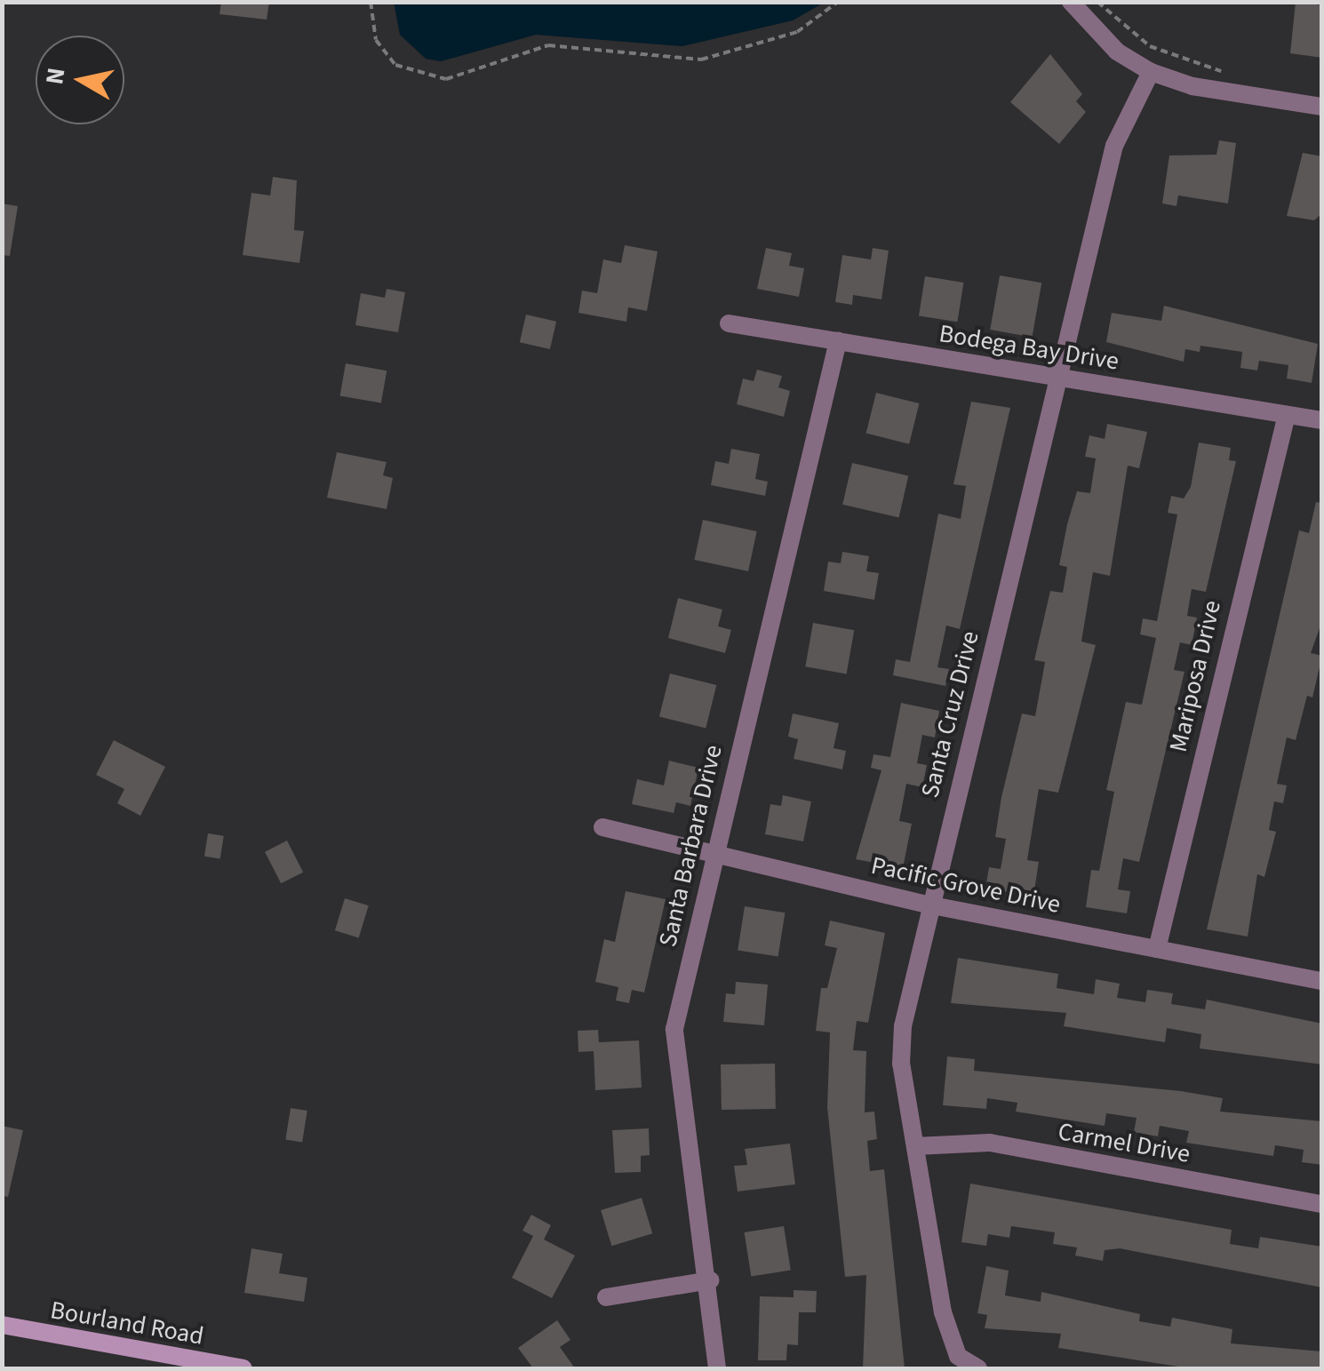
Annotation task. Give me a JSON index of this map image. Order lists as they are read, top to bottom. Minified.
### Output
{"streets":{"main road":["Bourland Road"],"street":["Bodega Bay Drive","Mariposa Drive","Santa Cruz Drive","Santa Barbara Drive","Pacific Grove Drive","Carmel Drive"]},"crossings":[["Bodega Bay Drive","Mariposa Drive"],["Bodega Bay Drive","Santa Cruz Drive"],["Bodega Bay Drive","Santa Barbara Drive"],["Mariposa Drive","Pacific Grove Drive"],["Santa Cruz Drive","Pacific Grove Drive"],["Santa Cruz Drive","Carmel Drive"],["Santa Barbara Drive","Pacific Grove Drive"]],"north":"left"}
